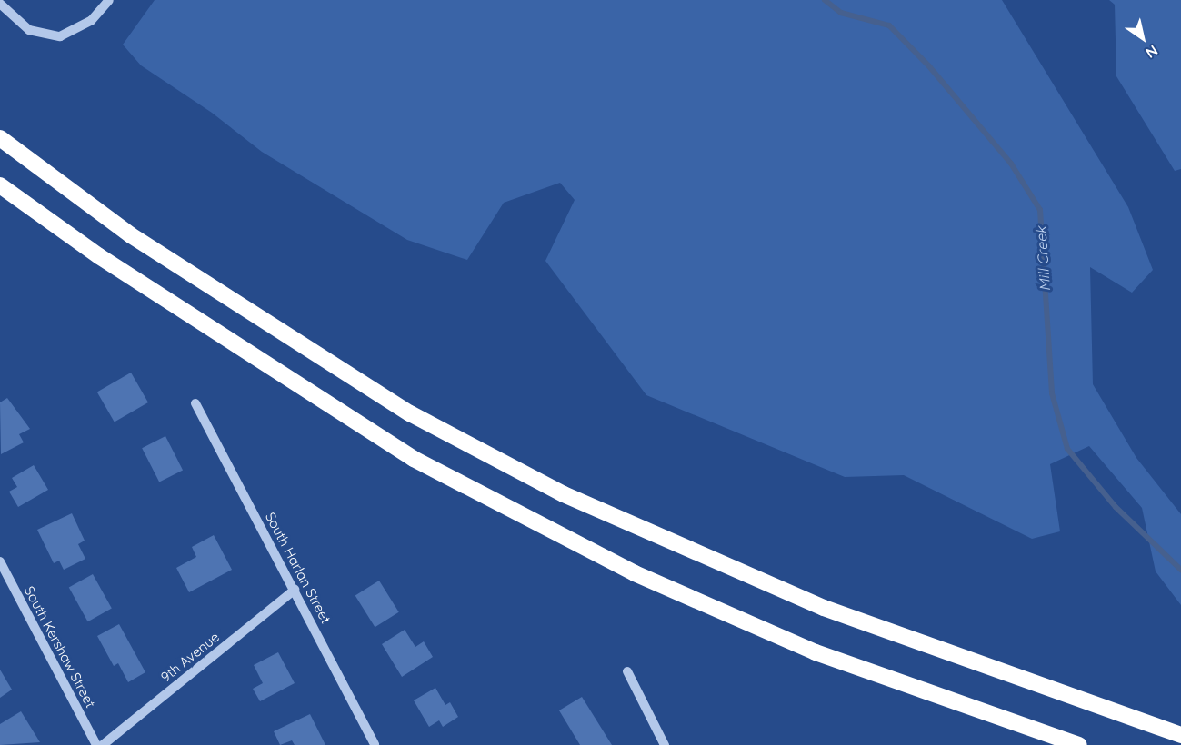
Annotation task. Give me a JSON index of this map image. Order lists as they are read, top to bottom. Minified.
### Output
{"streets":{"street":["South Harlan Street","South Kershaw Street","9th Avenue"]},"crossings":[["South Harlan Street","9th Avenue"]],"water":["Mill Creek"],"north":"bottom right"}
